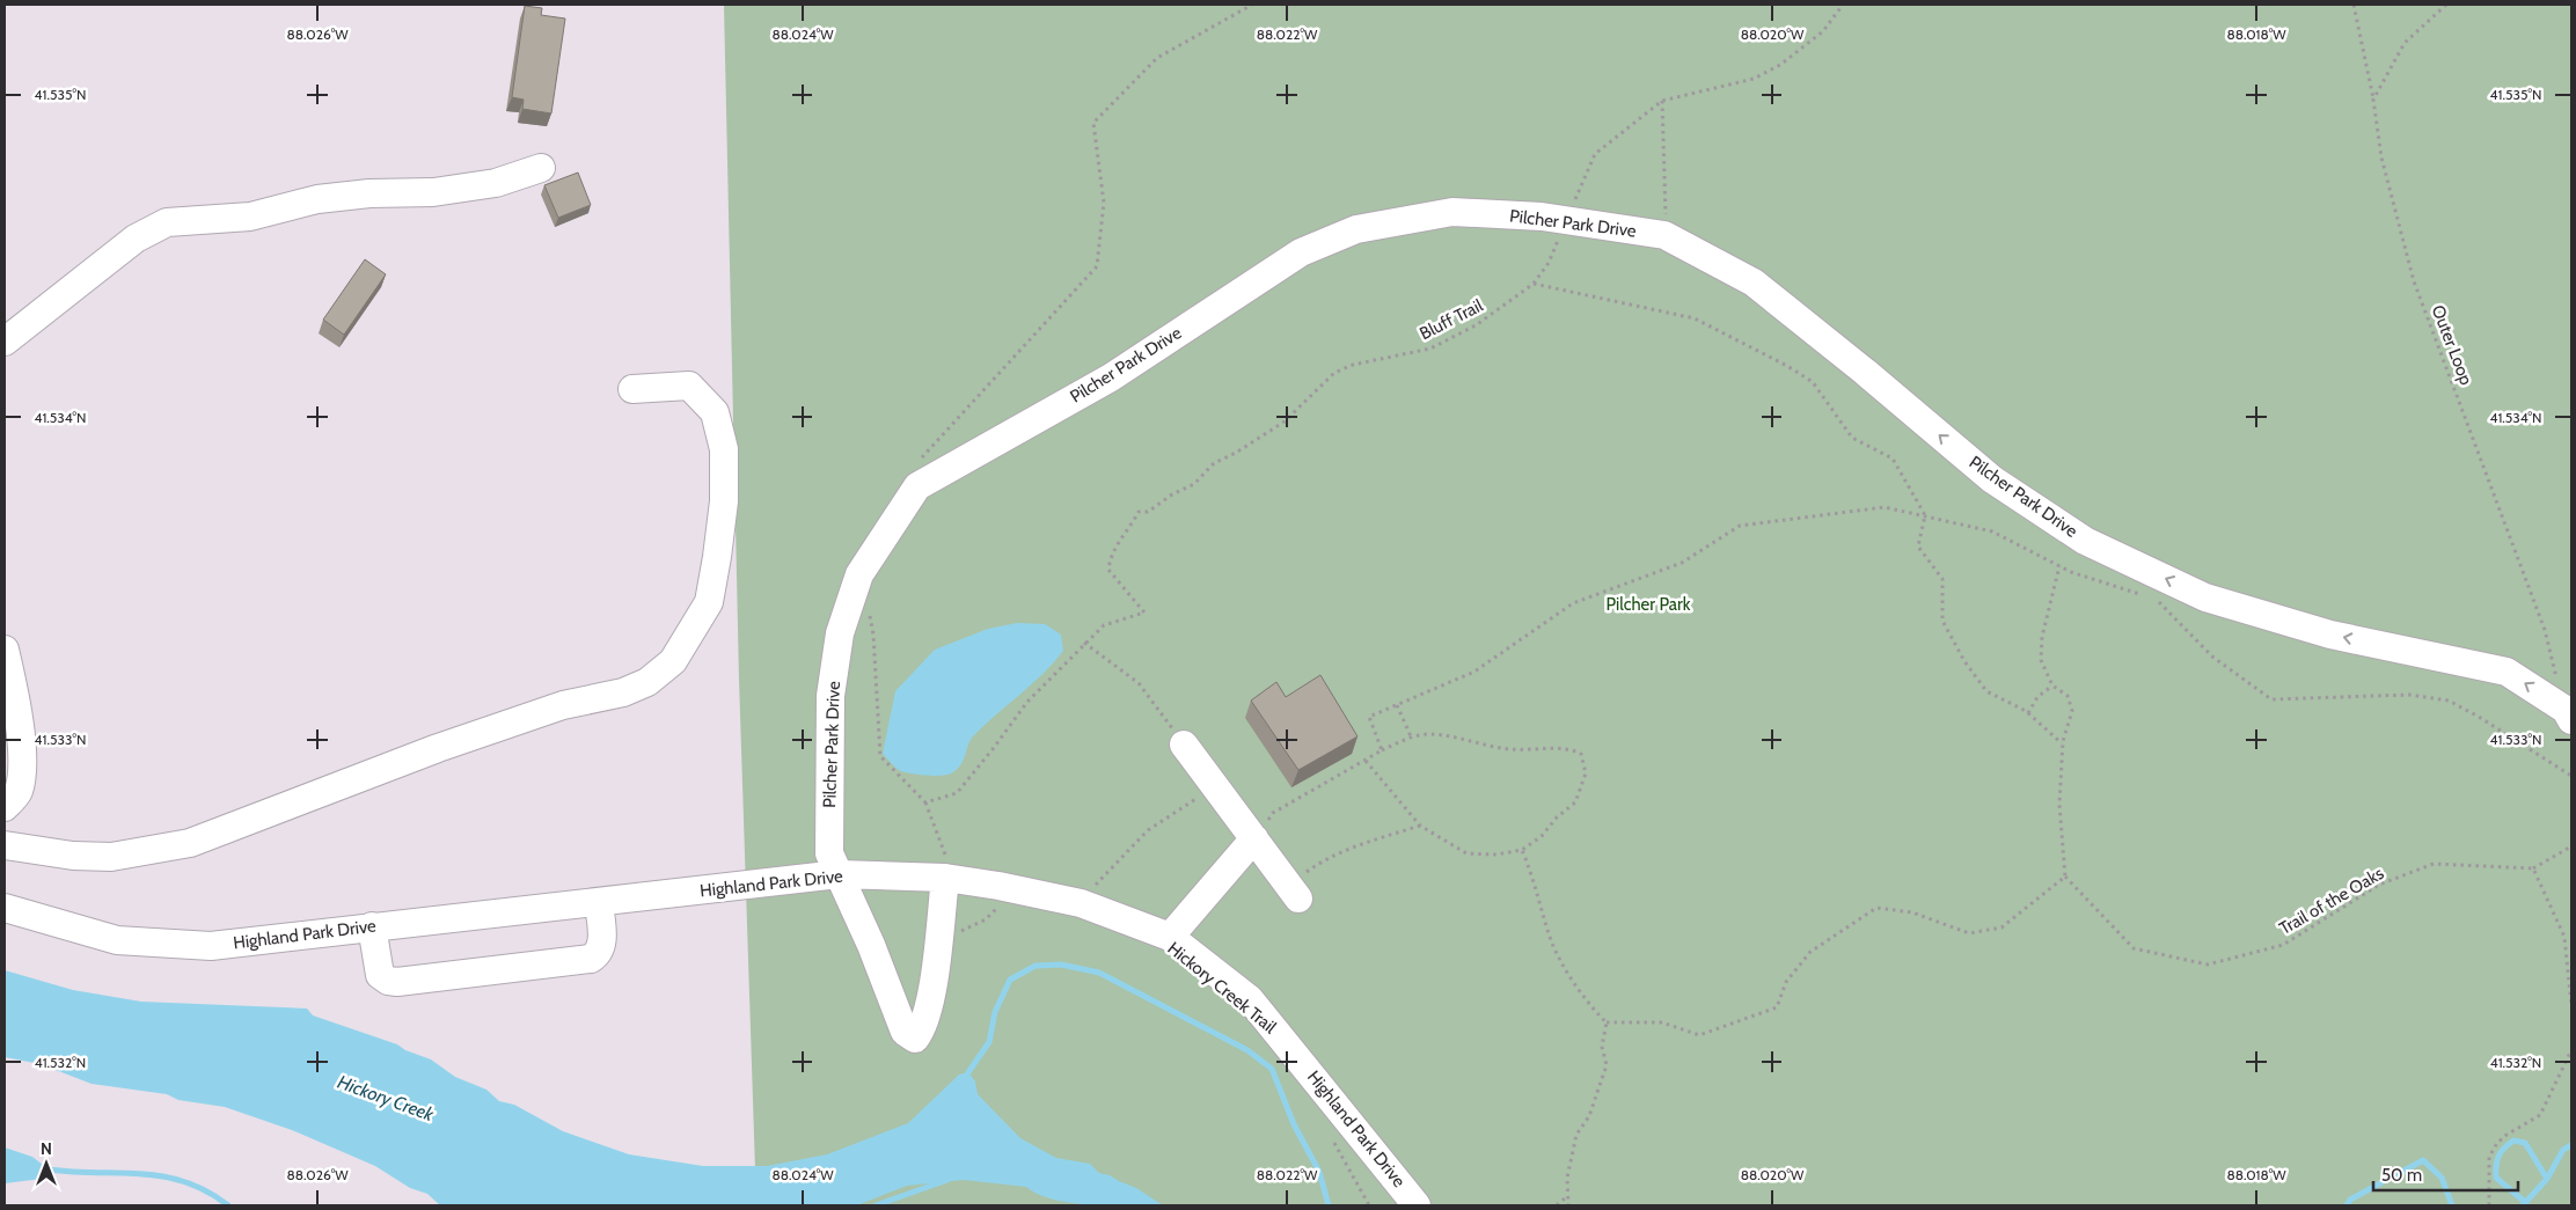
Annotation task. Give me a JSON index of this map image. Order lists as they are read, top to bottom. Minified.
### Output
{"streets":{"street":["Pilcher Park Drive","Highland Park Drive"],"path":["Bluff Trail","Outer Loop","Trail of the Oaks"]},"crossings":[["Pilcher Park Drive","Bluff Trail"],["Pilcher Park Drive","Outer Loop"],["Pilcher Park Drive","Highland Park Drive"]],"one_way":["Pilcher Park Drive"],"water":["Hickory Creek"],"parks":["Pilcher Park"],"scale_bar":"50 m","north":"top","coordinates":["88.026°W","88.024°W","88.022°W","88.020°W","88.018°W","41.535°N","41.534°N","41.533°N","41.532°N"]}
